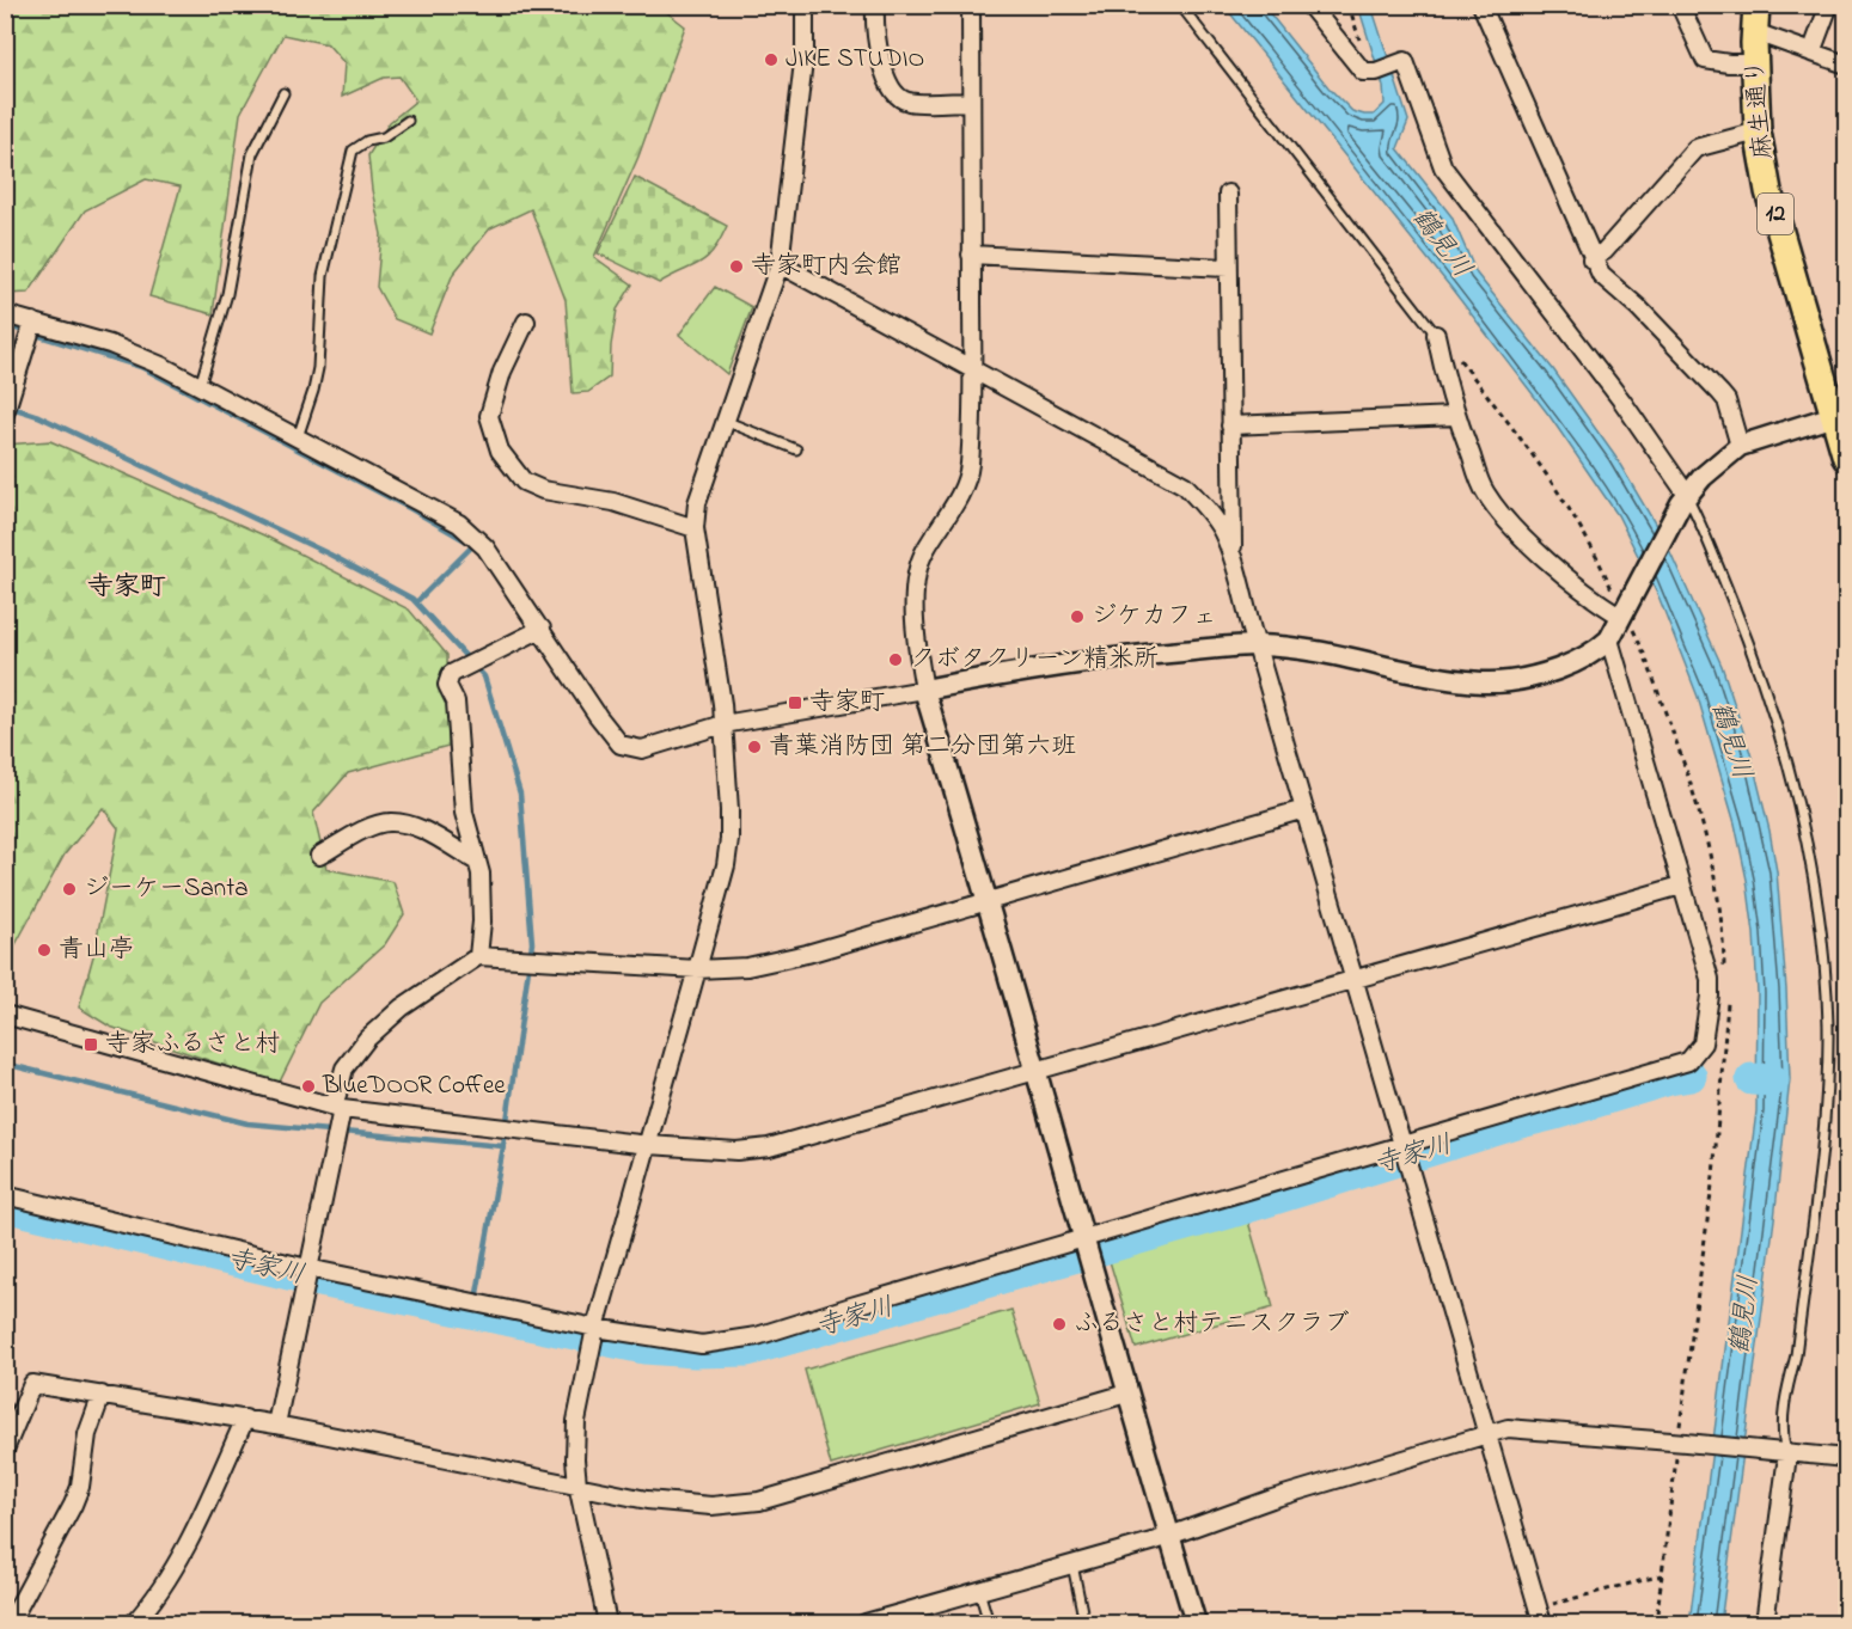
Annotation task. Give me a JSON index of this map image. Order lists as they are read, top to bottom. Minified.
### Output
{"streets":{"main road":["麻生通り","12"]},"districts":["寺家町"],"water":["鶴見川","寺家川"],"places":{"other":["JIKE STUDIO","寺家町内会館","ジケカフェ","クボタクリーン精米所","青葉消防団 第二分団第六班","ジーケーSanta","青山亭","BlueDOOR Coffee","ふるさと村テニスクラブ"],"transit":["寺家町","寺家ふるさと村"]}}
